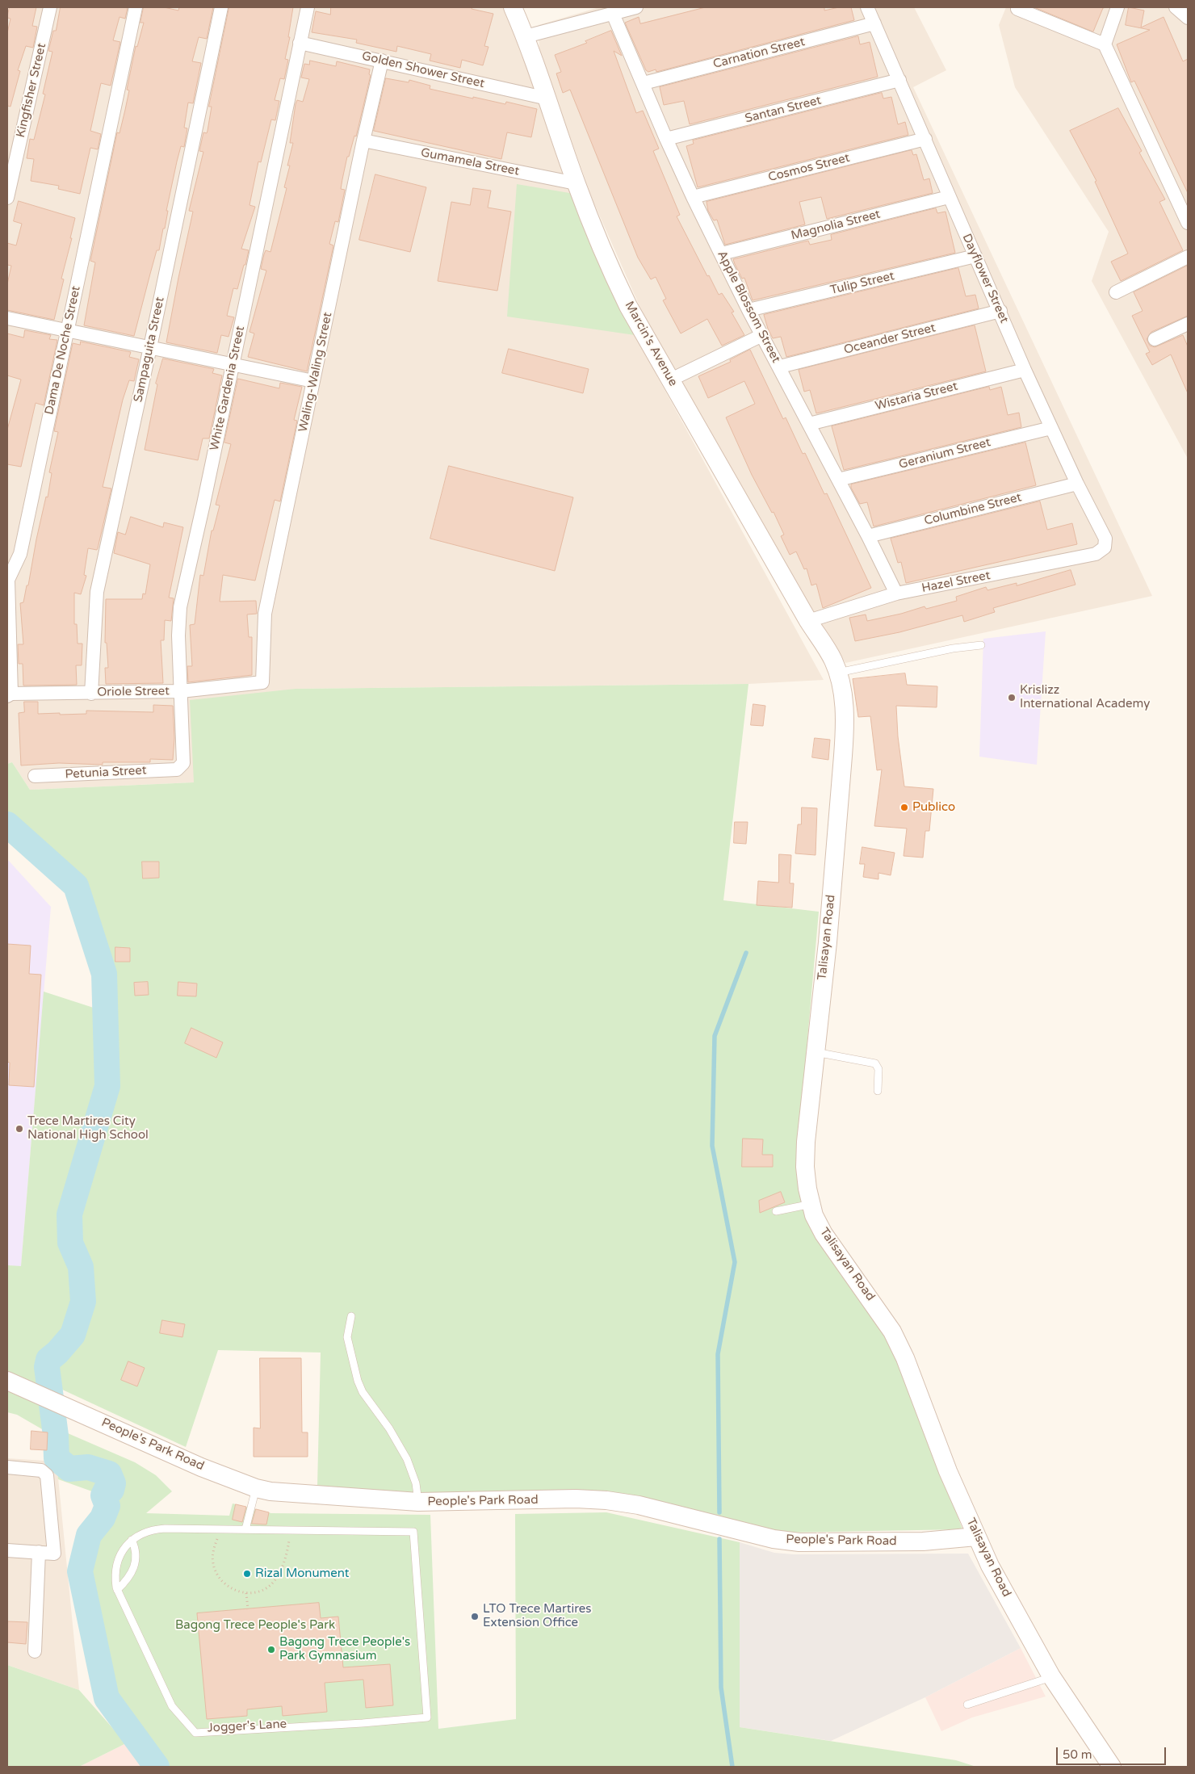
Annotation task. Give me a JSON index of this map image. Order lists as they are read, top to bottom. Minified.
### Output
{"streets":{"main road":["Marcin's Avenue","Talisayan Road","People's Park Road"],"street":["Carnation Street","Golden Shower Street","Kingfisher Street","Santan Street","Gumamela Street","Cosmos Street","Magnolia Street","Dayflower Street","Tulip Street","Apple Blossom Street","Oceander Street","Sampaguita Street","Dama De Noche Street","Waling-Waling Street","White Gardenia Street","Wistaria Street","Geranium Street","Columbine Street","Hazel Street","Oriole Street","Petunia Street"]},"crossings":[["Carnation Street","Dayflower Street"],["Carnation Street","Apple Blossom Street"],["Golden Shower Street","Marcin's Avenue"],["Golden Shower Street","Waling-Waling Street"],["Golden Shower Street","White Gardenia Street"],["Santan Street","Dayflower Street"],["Santan Street","Apple Blossom Street"],["Gumamela Street","Marcin's Avenue"],["Gumamela Street","Waling-Waling Street"],["Cosmos Street","Dayflower Street"],["Cosmos Street","Apple Blossom Street"],["Magnolia Street","Dayflower Street"],["Magnolia Street","Apple Blossom Street"],["Dayflower Street","Tulip Street"],["Dayflower Street","Oceander Street"],["Dayflower Street","Wistaria Street"],["Dayflower Street","Geranium Street"],["Dayflower Street","Columbine Street"],["Dayflower Street","Hazel Street"],["Tulip Street","Apple Blossom Street"],["Apple Blossom Street","Oceander Street"],["Apple Blossom Street","Wistaria Street"],["Apple Blossom Street","Geranium Street"],["Apple Blossom Street","Columbine Street"],["Apple Blossom Street","Hazel Street"],["Marcin's Avenue","Hazel Street"],["Marcin's Avenue","Talisayan Road"],["Sampaguita Street","Oriole Street"],["Dama De Noche Street","Oriole Street"],["Waling-Waling Street","Oriole Street"],["White Gardenia Street","Oriole Street"],["White Gardenia Street","Petunia Street"],["Talisayan Road","People's Park Road"]],"parks":["Bagong Trece People's Park"],"places":["Krislizz International Academy","Publico","Trece Martires City National High School","Rizal Monument","LTO Trece Martires Extension Office","Bagong Trece People's Park Gymnasium"],"scale_bar":"50 m"}
